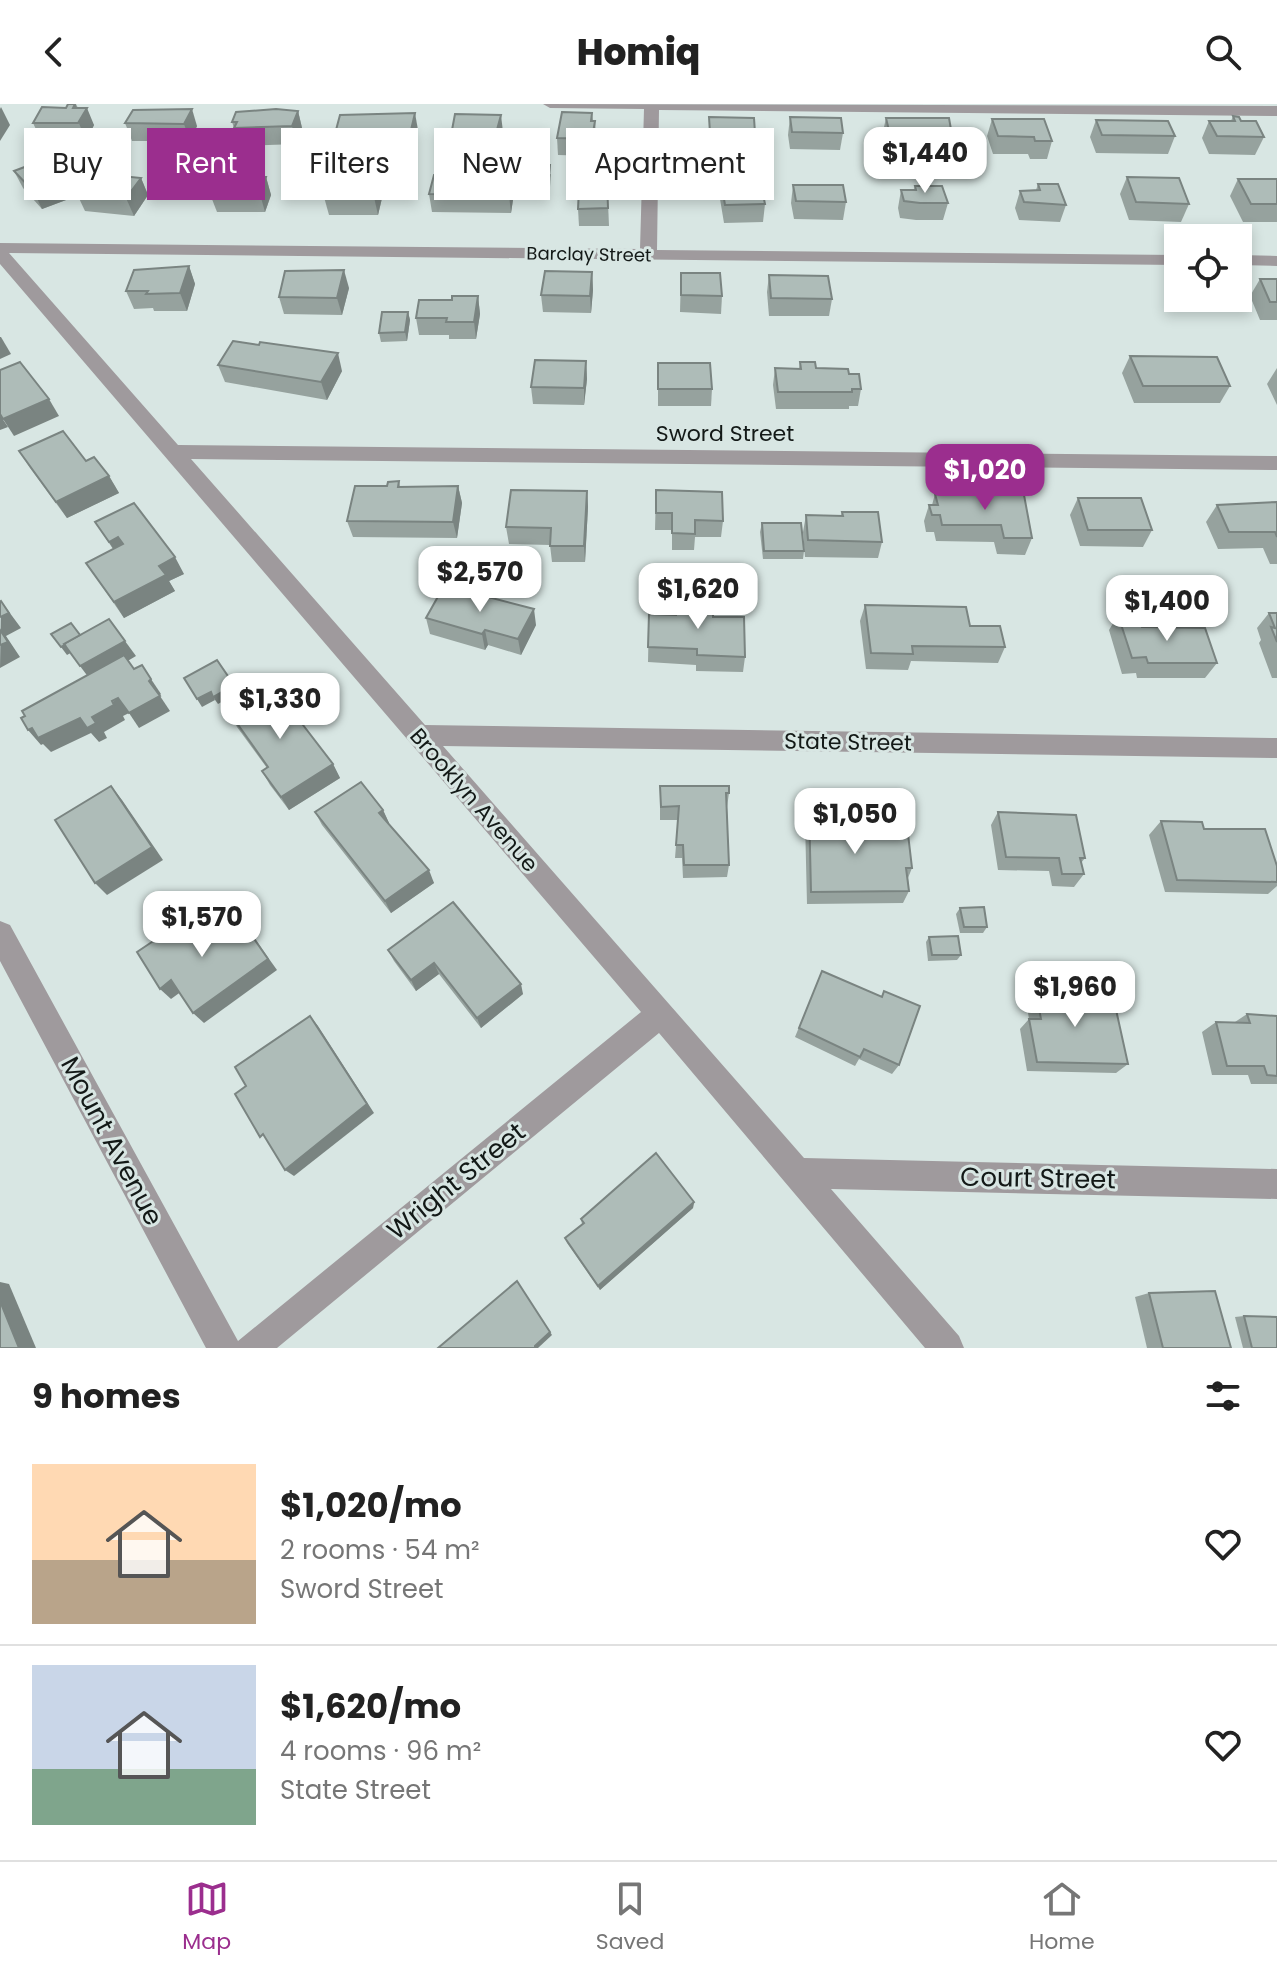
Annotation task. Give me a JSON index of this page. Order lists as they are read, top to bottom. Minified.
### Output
{"streets":{"street":["Barclay Street","Sword Street","State Street","Brooklyn Avenue","Mount Avenue","Court Street","Wright Street"]},"crossings":[["Barclay Street","Brooklyn Avenue"],["Sword Street","Brooklyn Avenue"],["State Street","Brooklyn Avenue"],["Brooklyn Avenue","Court Street"],["Brooklyn Avenue","Wright Street"]],"page":{"header":"Homiq","price":["$1,440","$1,020","$2,570","$1,620","$1,400","$1,330","$1,050","$1,570","$1,960"],"chip":["Buy","Rent","Filters","New","Apartment"],"heading":"9 homes","list":[{"name":"$1,020/mo","note":"2 rooms · 54 m² · Sword Street"},{"name":"$1,620/mo","note":"4 rooms · 96 m² · State Street"}],"tabs":["Map","Saved","Home"]}}
